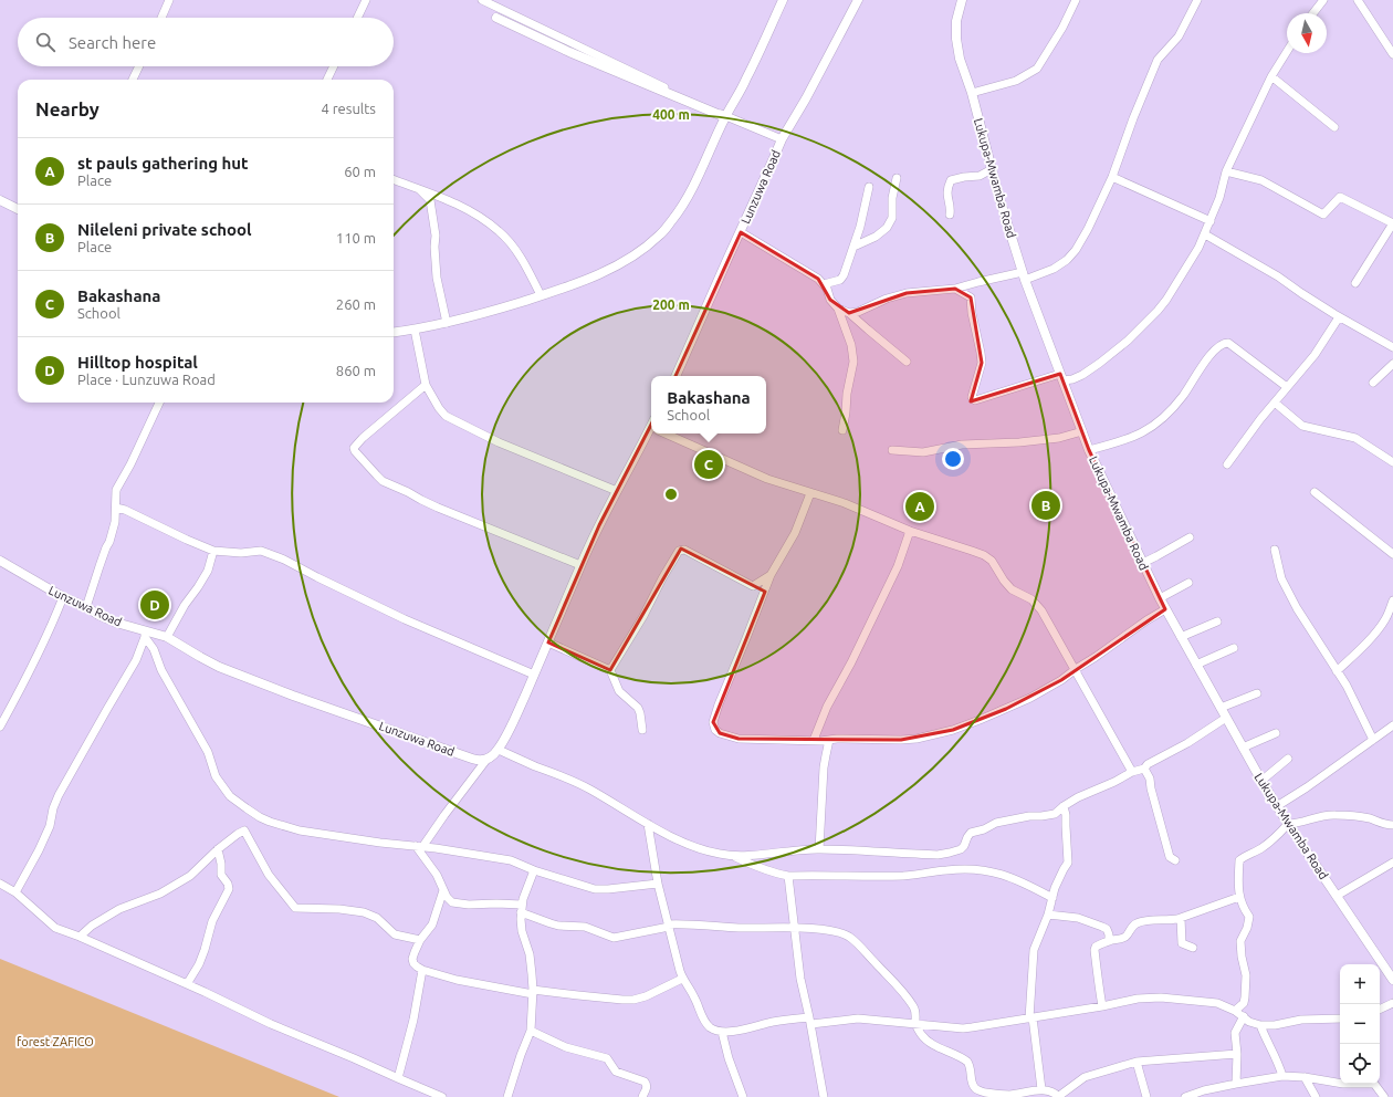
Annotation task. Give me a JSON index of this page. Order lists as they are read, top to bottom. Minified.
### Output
{"streets":{"street":["Lukupa-Mwamba Road","Lunzuwa Road"]},"parks":["forest ZAFICO"],"north":"bottom","page":{"search":"Search here","heading":["Nearby","4 results"],"list":[{"mark":"A","name":"st pauls gathering hut","note":"Place","value":"60 m"},{"mark":"B","name":"Nileleni private school","note":"Place","value":"110 m"},{"mark":"C","name":"Bakashana","note":"School","value":"260 m"},{"mark":"D","name":"Hilltop hospital","note":"Place · Lunzuwa Road","value":"860 m"}],"popup":["Bakashana","School"],"pins":["C","B","A","D"],"map_buttons":["+","−"]},"rings":["400 m","200 m"]}
